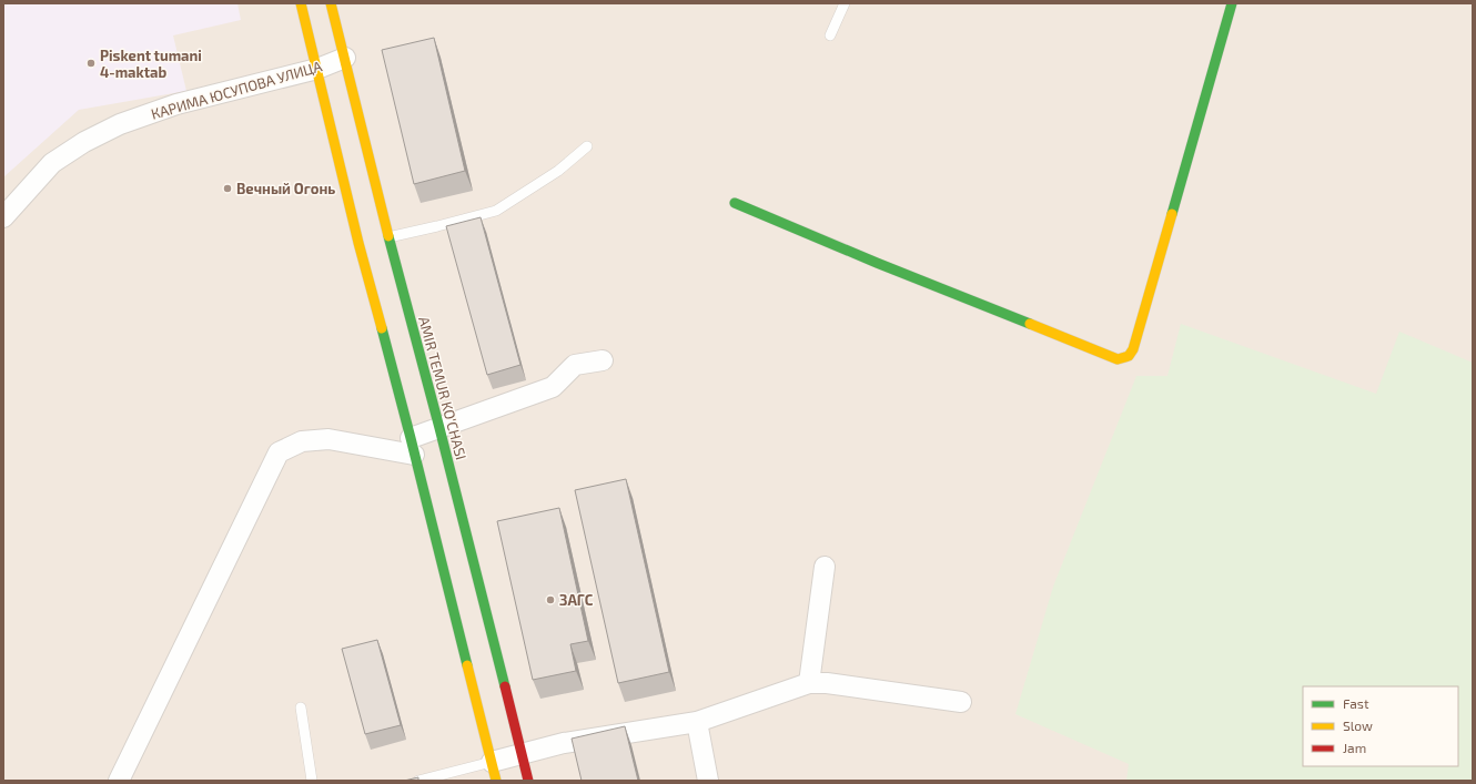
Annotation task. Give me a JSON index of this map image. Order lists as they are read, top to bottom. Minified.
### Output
{"streets":{"main road":["AMIR TEMUR KO'CHASI"],"street":["КАРИМА ЮСУПОВА УЛИЦА"]},"crossings":[["КАРИМА ЮСУПОВА УЛИЦА","AMIR TEMUR KO'CHASI"]],"places":["Piskent tumani 4-maktab","Вечный Огонь","ЗАГС"],"legend":["Fast","Slow","Jam"]}
